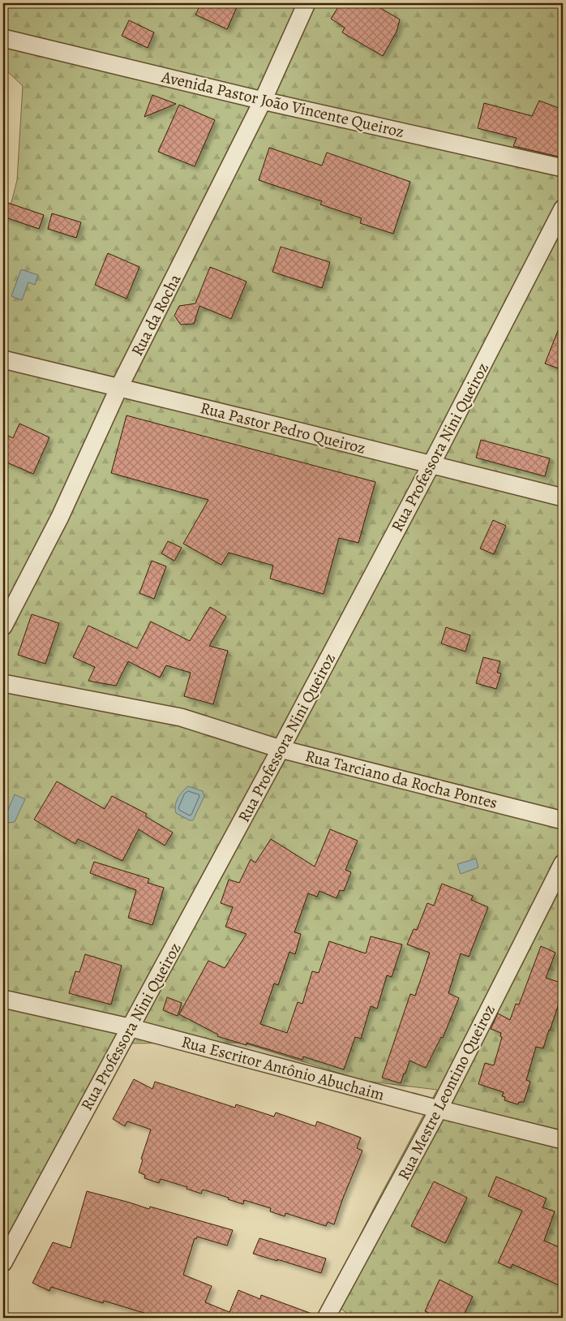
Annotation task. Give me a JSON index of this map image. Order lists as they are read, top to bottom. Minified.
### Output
{"streets":{"street":["Avenida Pastor João Vincente Queiroz","Rua da Rocha","Rua Pastor Pedro Queiroz","Rua Professora Nini Queiroz","Rua Tarciano da Rocha Pontes","Rua Escritor Antônio Abuchaim","Rua Mestre Leontino Queiroz"]},"crossings":[["Avenida Pastor João Vincente Queiroz","Rua da Rocha"],["Rua da Rocha","Rua Pastor Pedro Queiroz"],["Rua Pastor Pedro Queiroz","Rua Professora Nini Queiroz"],["Rua Professora Nini Queiroz","Rua Tarciano da Rocha Pontes"],["Rua Professora Nini Queiroz","Rua Escritor Antônio Abuchaim"],["Rua Escritor Antônio Abuchaim","Rua Mestre Leontino Queiroz"]]}
